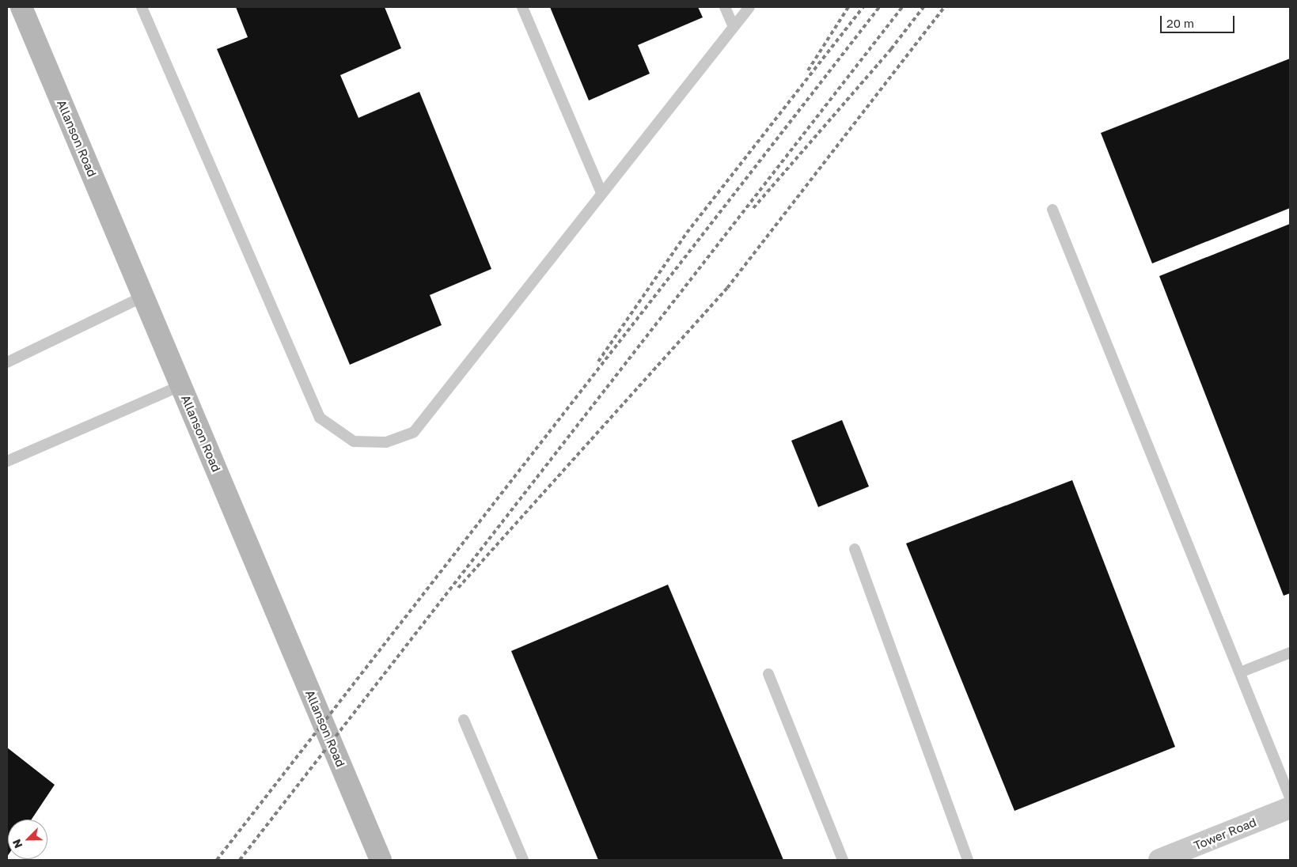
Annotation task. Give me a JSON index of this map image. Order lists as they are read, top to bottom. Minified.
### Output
{"streets":{"street":["Allanson Road","Tower Road"]},"scale_bar":"20 m","north":"bottom left"}
